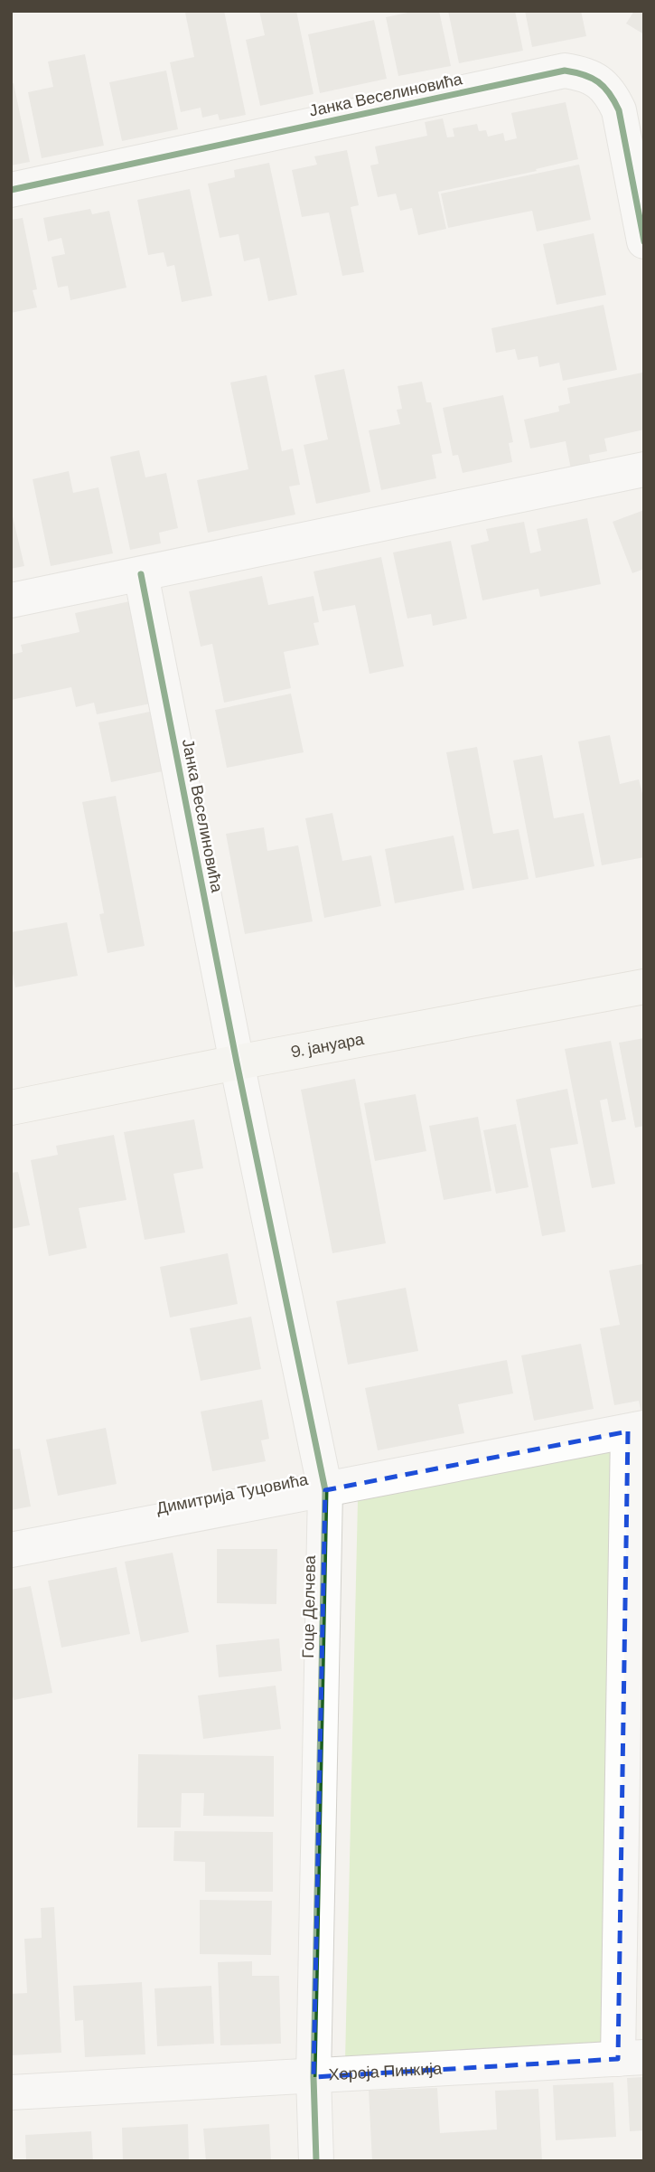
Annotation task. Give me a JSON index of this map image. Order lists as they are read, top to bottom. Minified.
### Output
{"streets":{"street":["Јанка Веселиновића","9. јануара","Димитрија Туцовића","Гоце Делчева","Хероја Пинкија"]},"crossings":[["Јанка Веселиновића","9. јануара"],["Јанка Веселиновића","Гоце Делчева"],["9. јануара","Гоце Делчева"],["Димитрија Туцовића","Гоце Делчева"],["Гоце Делчева","Хероја Пинкија"]]}
